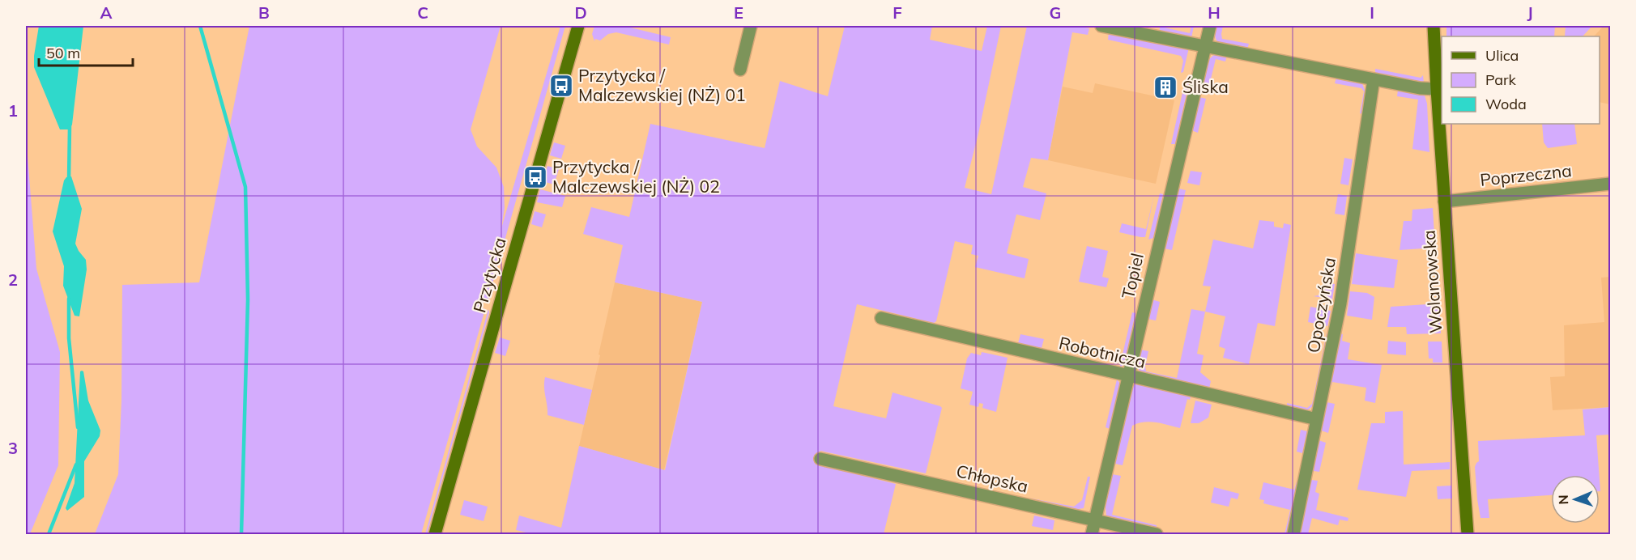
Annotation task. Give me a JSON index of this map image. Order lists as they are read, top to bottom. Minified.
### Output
{"streets":{"main road":["Przytycka","Wolanowska"],"street":["Poprzeczna","Topiel","Opoczyńska","Robotnicza","Chłopska"]},"crossings":[["Poprzeczna","Wolanowska"],["Topiel","Robotnicza"],["Topiel","Chłopska"],["Opoczyńska","Robotnicza"]],"places":{"bus stop":["Przytycka / Malczewskiej (NŻ) 01","Przytycka / Malczewskiej (NŻ) 02"],"building":["Śliska"]},"legend":["Ulica","Park","Woda"],"scale_bar":"50 m","north":"left","grid":{"columns":["A","B","C","D","E","F","G","H","I","J"],"rows":["1","2","3"]}}
